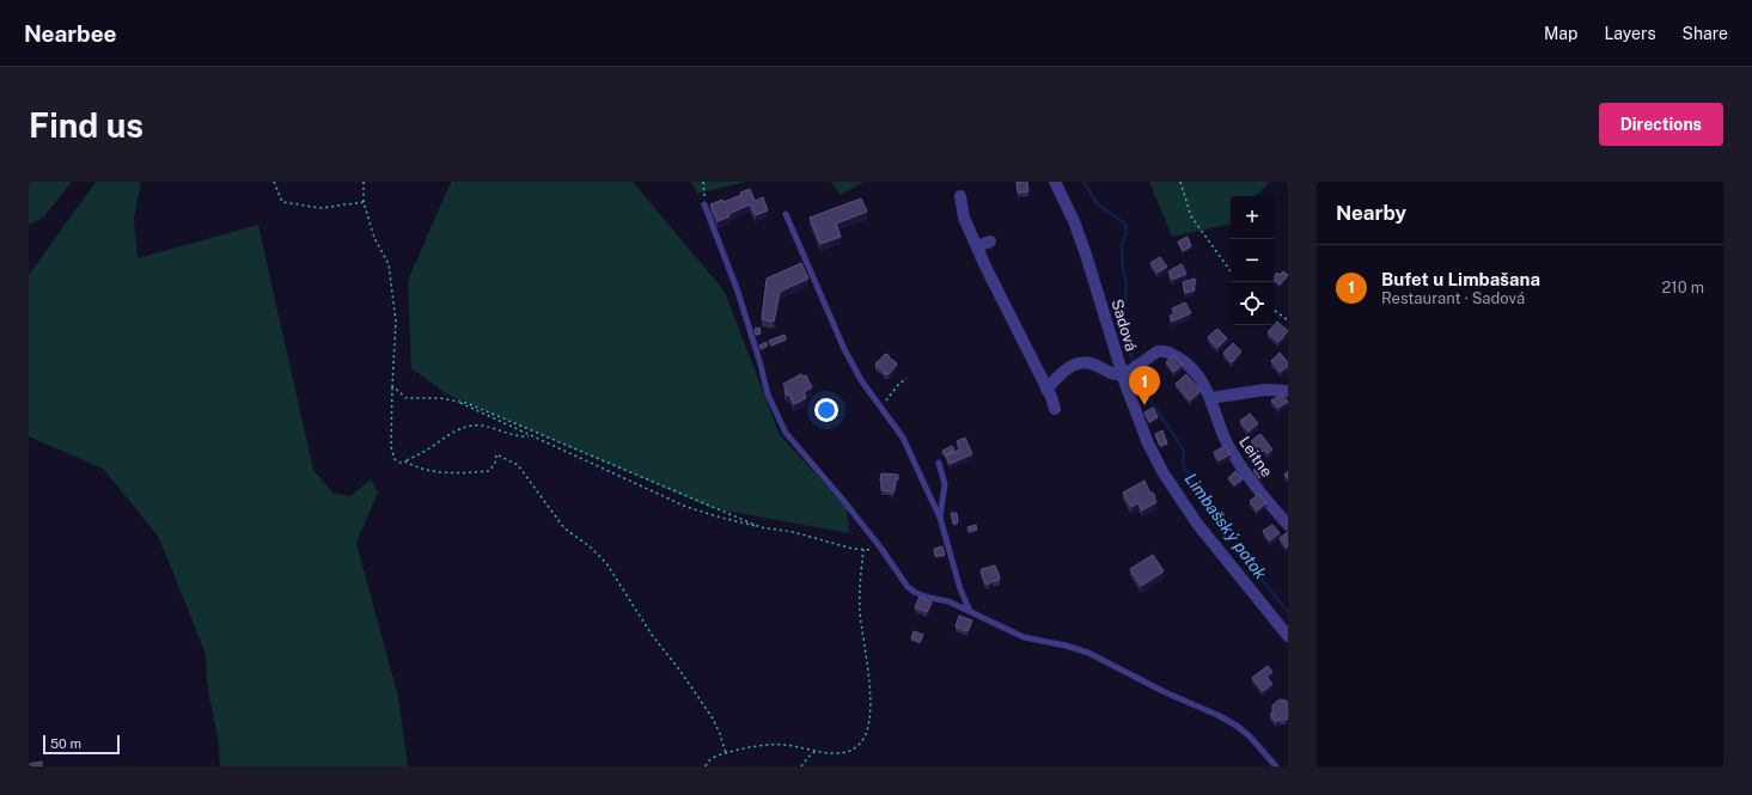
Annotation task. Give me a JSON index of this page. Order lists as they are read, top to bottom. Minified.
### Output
{"streets":{"street":["Sadová","Leitne"]},"crossings":[["Sadová","Leitne"]],"water":["Limbašský potok"],"scale_bar":"50 m","page":{"header":"Nearbee","nav":["Map","Layers","Share"],"buttons":"Directions","title":"Find us","heading":"Nearby","map_buttons":["+","−"],"list":[{"mark":"1","name":"Bufet u Limbašana","note":"Restaurant · Sadová","value":"210 m"}],"pins":"1","scale":"50 m"}}
